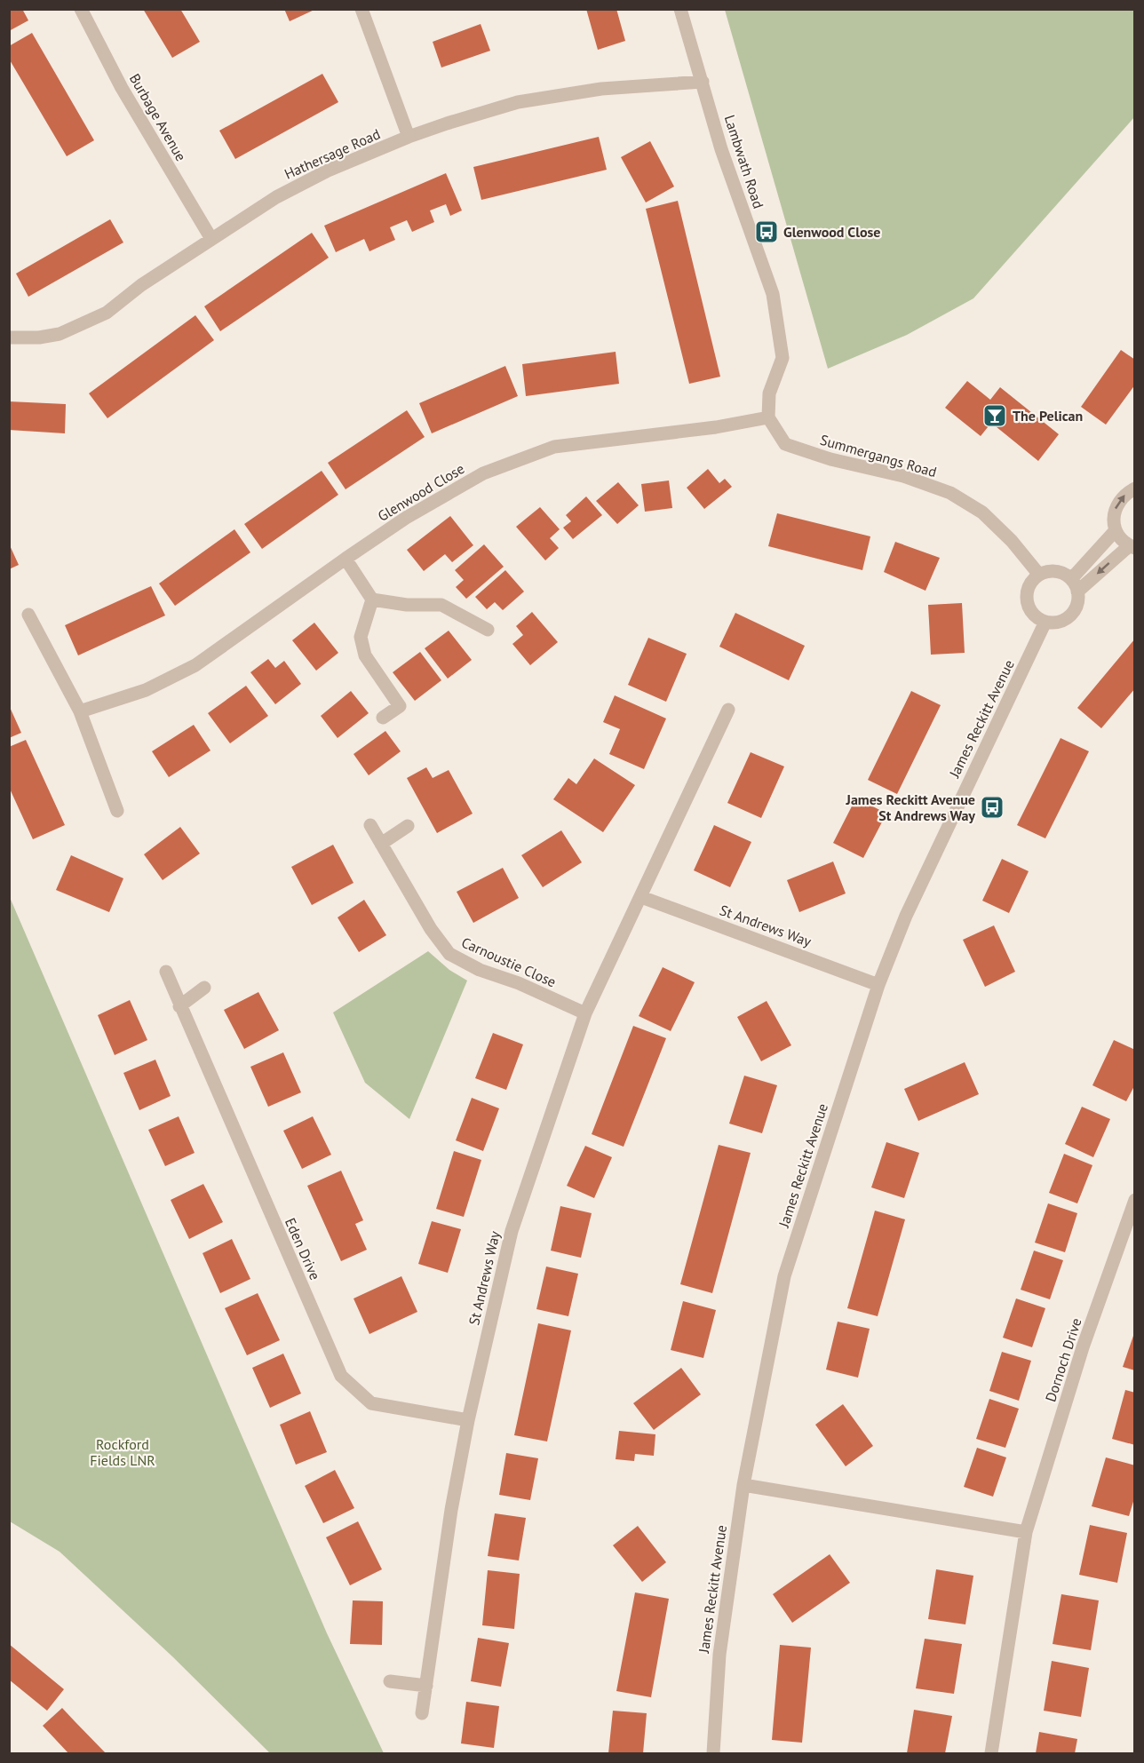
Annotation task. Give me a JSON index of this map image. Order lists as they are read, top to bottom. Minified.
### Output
{"streets":{"street":["Burbage Avenue","Hathersage Road","Lambwath Road","Summergangs Road","Glenwood Close","James Reckitt Avenue","St Andrews Way","Carnoustie Close","Eden Drive","Dornoch Drive"]},"crossings":[["Burbage Avenue","Hathersage Road"],["Hathersage Road","Lambwath Road"],["Lambwath Road","Summergangs Road"],["Lambwath Road","Glenwood Close"],["Summergangs Road","Glenwood Close"],["Summergangs Road","James Reckitt Avenue"],["James Reckitt Avenue","St Andrews Way"],["St Andrews Way","Carnoustie Close"],["St Andrews Way","Eden Drive"]],"parks":["Rockford Fields LNR"],"places":{"bus stop":["Glenwood Close","James Reckitt Avenue St Andrews Way"],"bar":["The Pelican"]}}
